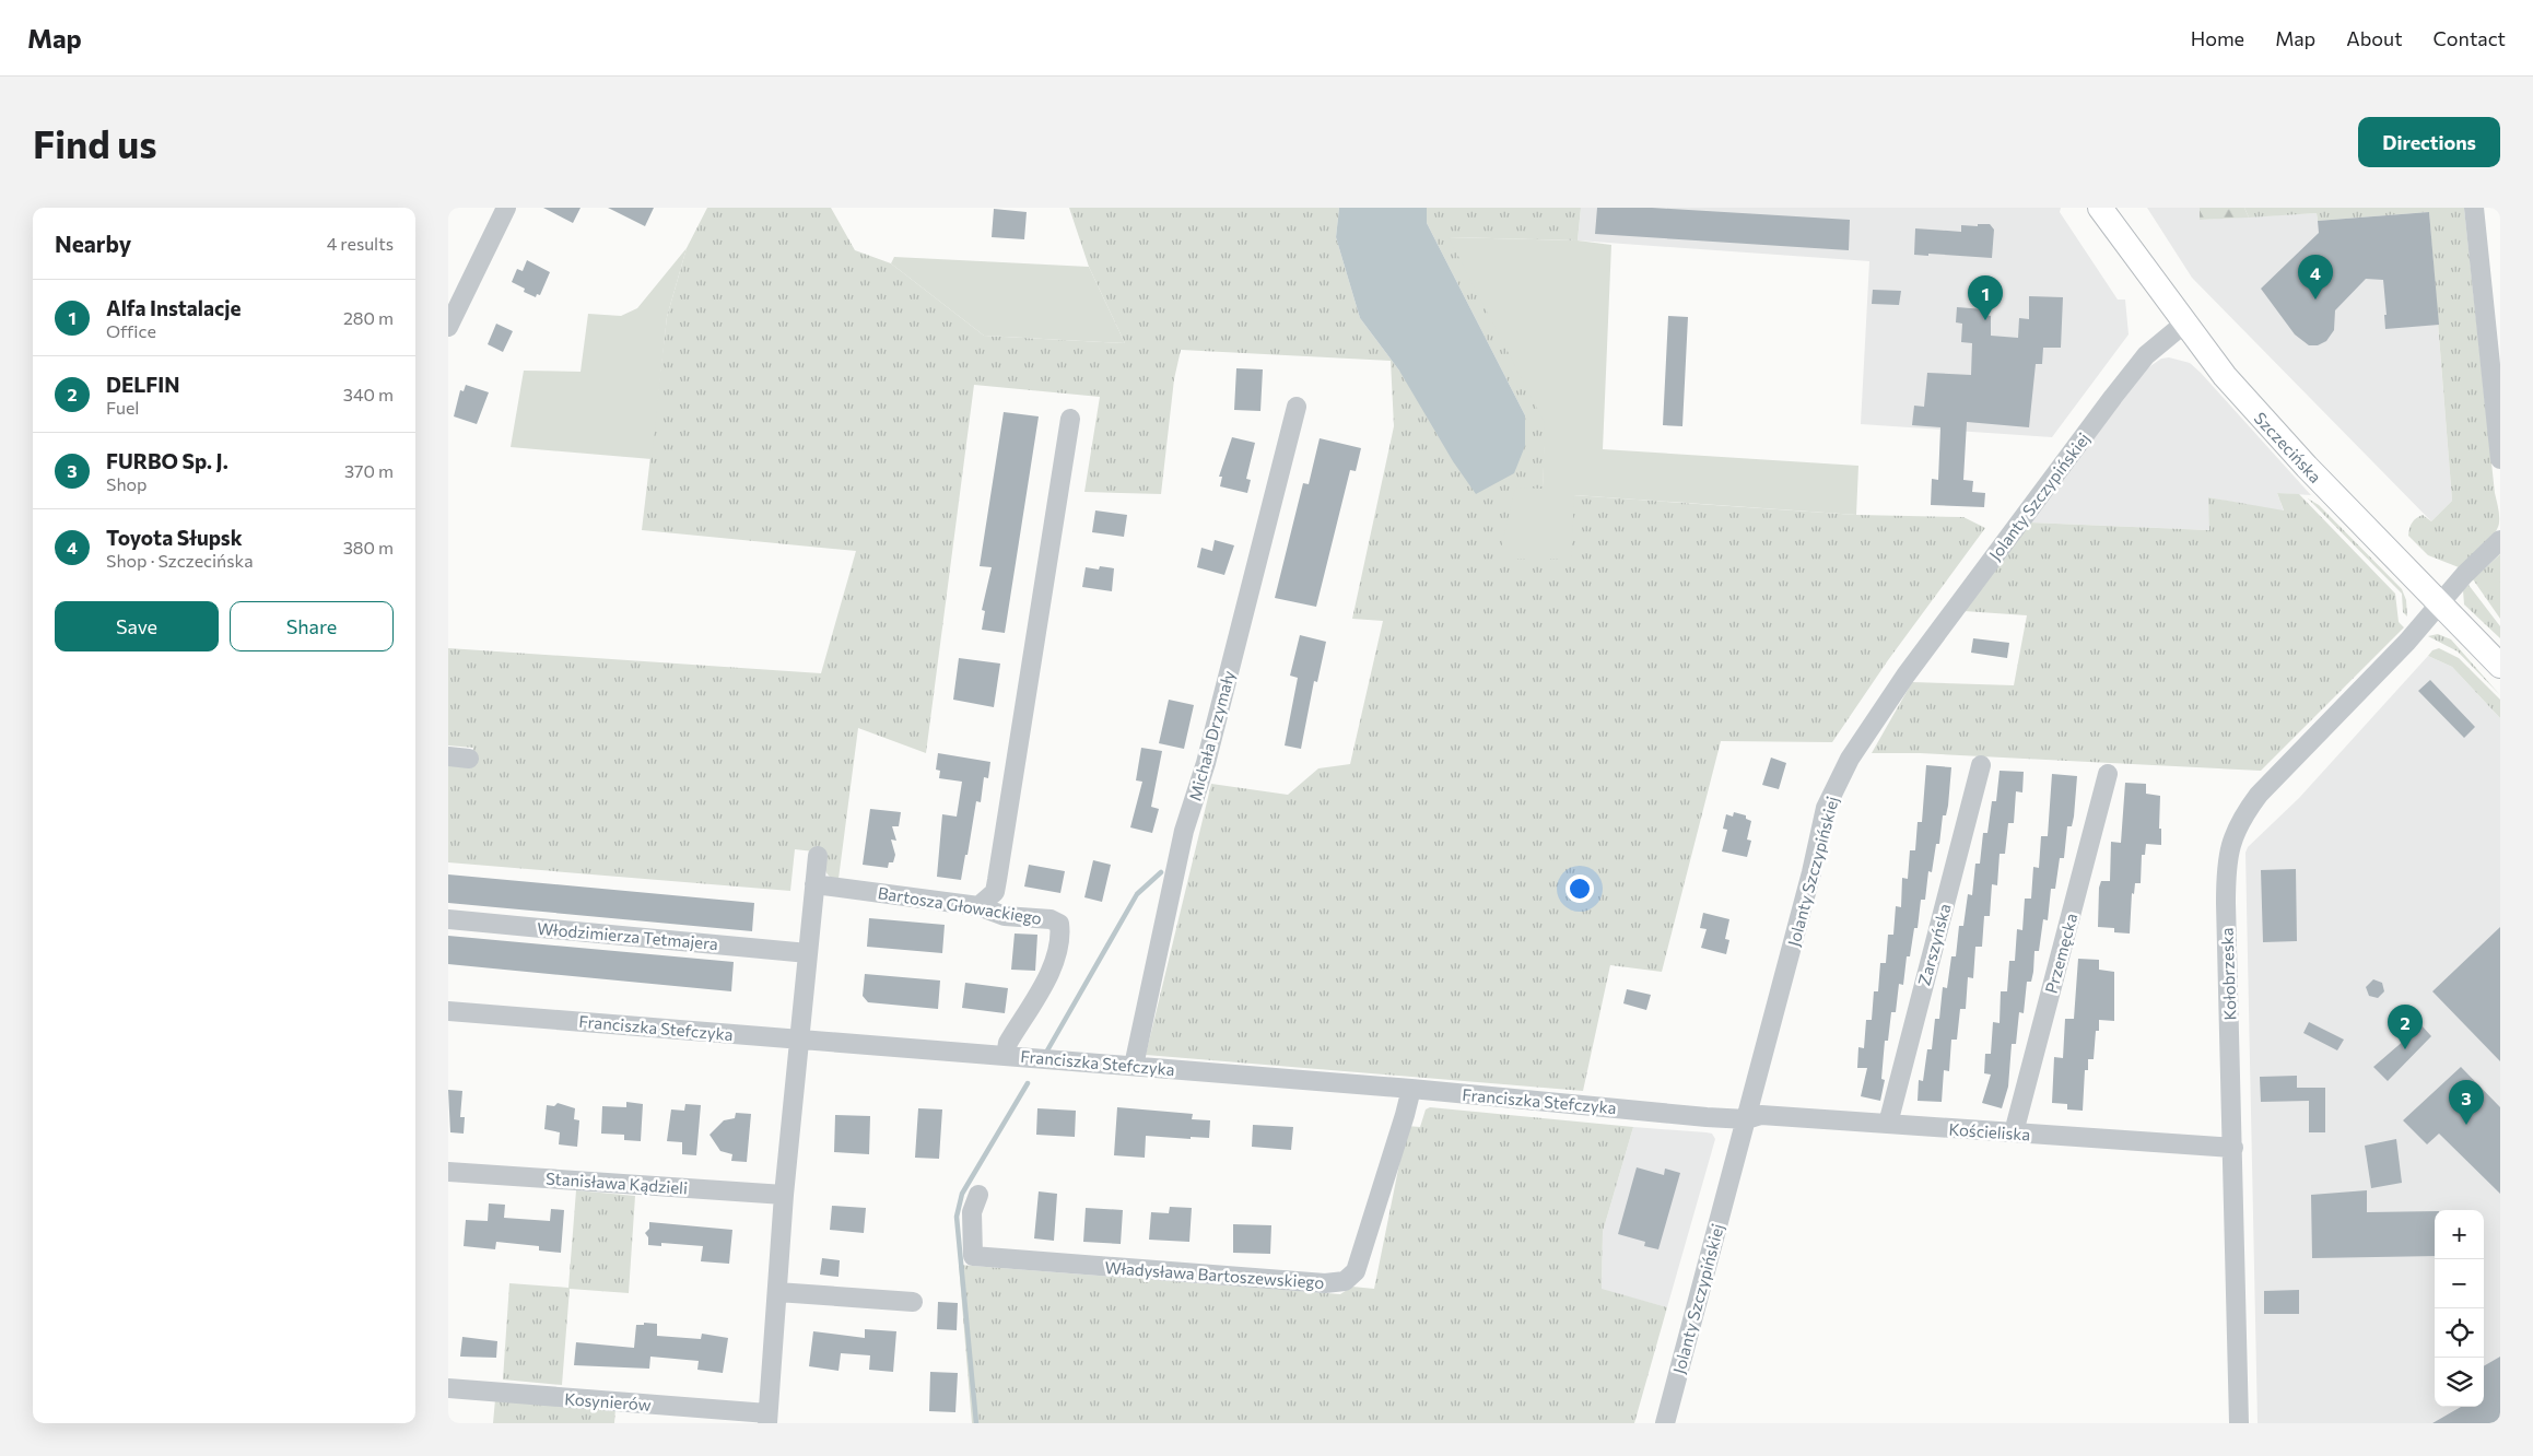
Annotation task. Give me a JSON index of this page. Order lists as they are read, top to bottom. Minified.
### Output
{"streets":{"main road":["Szczecińska"],"street":["Jolanty Szczypińskiej","Michała Drzymały","Bartosza Głowackiego","Włodzimierza Tetmajera","Zarszyńska","Przemęcka","Kołobrzeska","Franciszka Stefczyka","Kościeliska","Stanisława Kądzieli","Władysława Bartoszewskiego","Kosynierów"]},"crossings":[["Szczecińska","Jolanty Szczypińskiej"],["Szczecińska","Kołobrzeska"],["Jolanty Szczypińskiej","Franciszka Stefczyka"],["Jolanty Szczypińskiej","Kościeliska"],["Michała Drzymały","Franciszka Stefczyka"],["Bartosza Głowackiego","Franciszka Stefczyka"],["Zarszyńska","Kościeliska"],["Przemęcka","Kościeliska"],["Kołobrzeska","Kościeliska"],["Franciszka Stefczyka","Kościeliska"],["Franciszka Stefczyka","Władysława Bartoszewskiego"],["Franciszka Stefczyka","Kosynierów"],["Stanisława Kądzieli","Kosynierów"]],"page":{"header":"Map","nav":["Home","Map","About","Contact"],"buttons":["Directions",["Save","Share"]],"title":"Find us","heading":["Nearby","4 results"],"pins":["4","1","2","3"],"list":[{"mark":"1","name":"Alfa Instalacje","note":"Office","value":"280 m"},{"mark":"2","name":"DELFIN","note":"Fuel","value":"340 m"},{"mark":"3","name":"FURBO Sp. J.","note":"Shop","value":"370 m"},{"mark":"4","name":"Toyota Słupsk","note":"Shop · Szczecińska","value":"380 m"}],"map_buttons":["+","−"]}}
